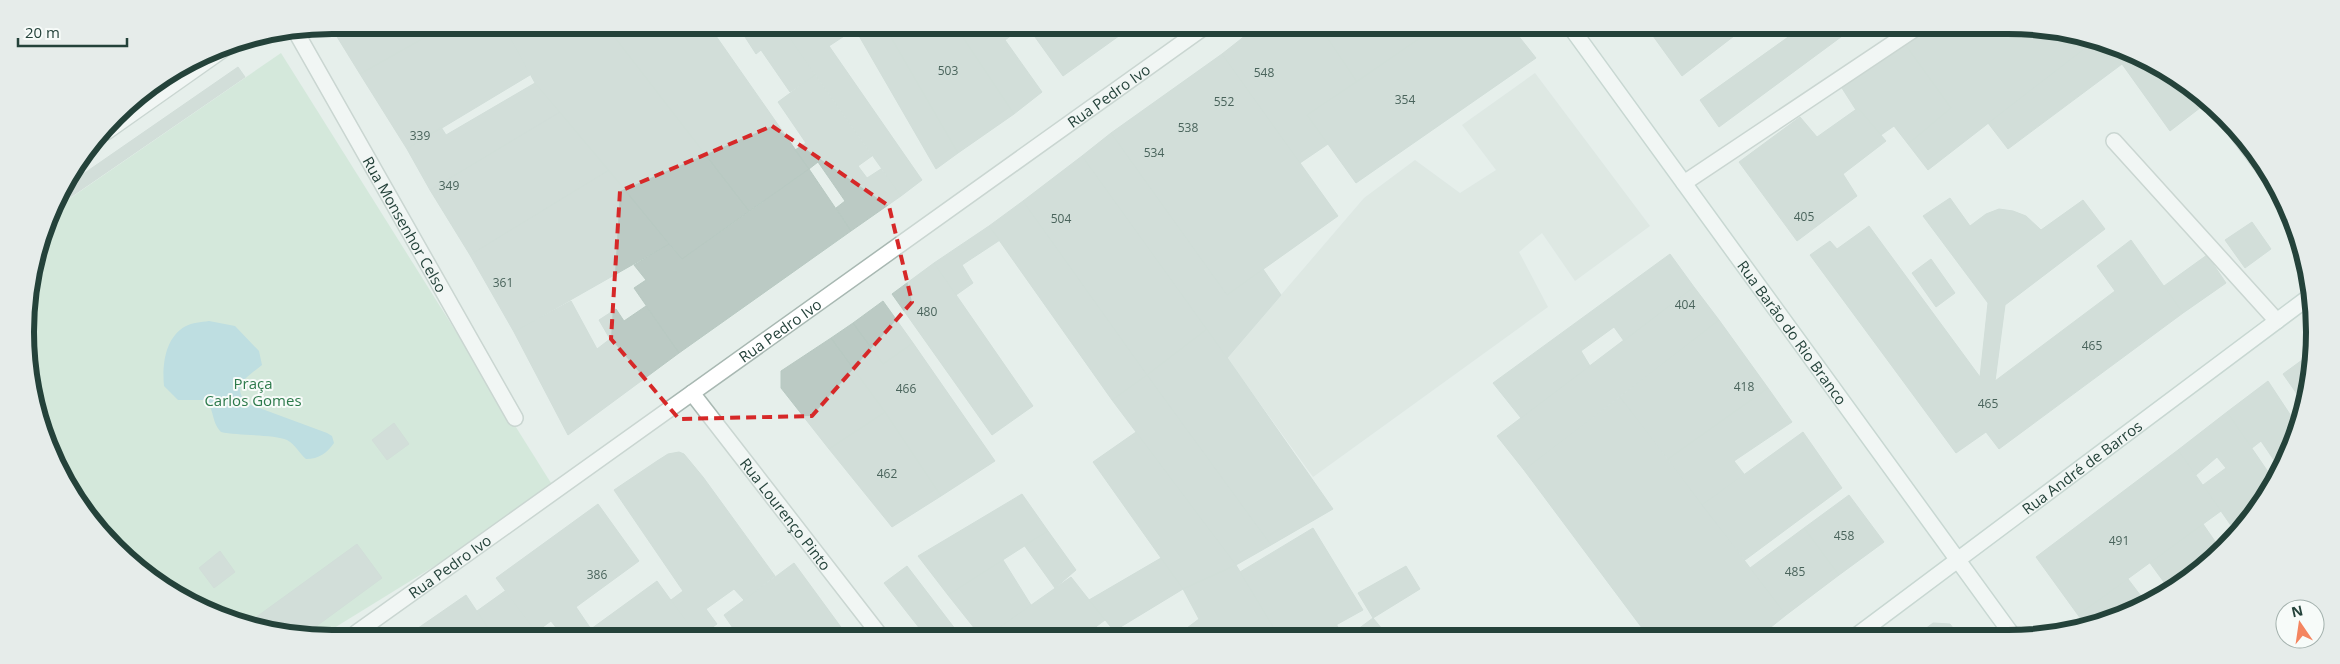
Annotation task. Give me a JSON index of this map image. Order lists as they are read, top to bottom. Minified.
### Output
{"streets":{"street":["Rua Pedro Ivo","Rua Monsenhor Celso","Rua Barão do Rio Branco","Rua André de Barros","Rua Lourenço Pinto"]},"crossings":[["Rua Pedro Ivo","Rua Lourenço Pinto"],["Rua Barão do Rio Branco","Rua André de Barros"]],"parks":["Praça Carlos Gomes"],"house_numbers":["503","548","354","552","538","339","534","349","405","504","361","404","480","465","418","466","465","462","458","491","485","386"],"scale_bar":"20 m","north":"top"}
